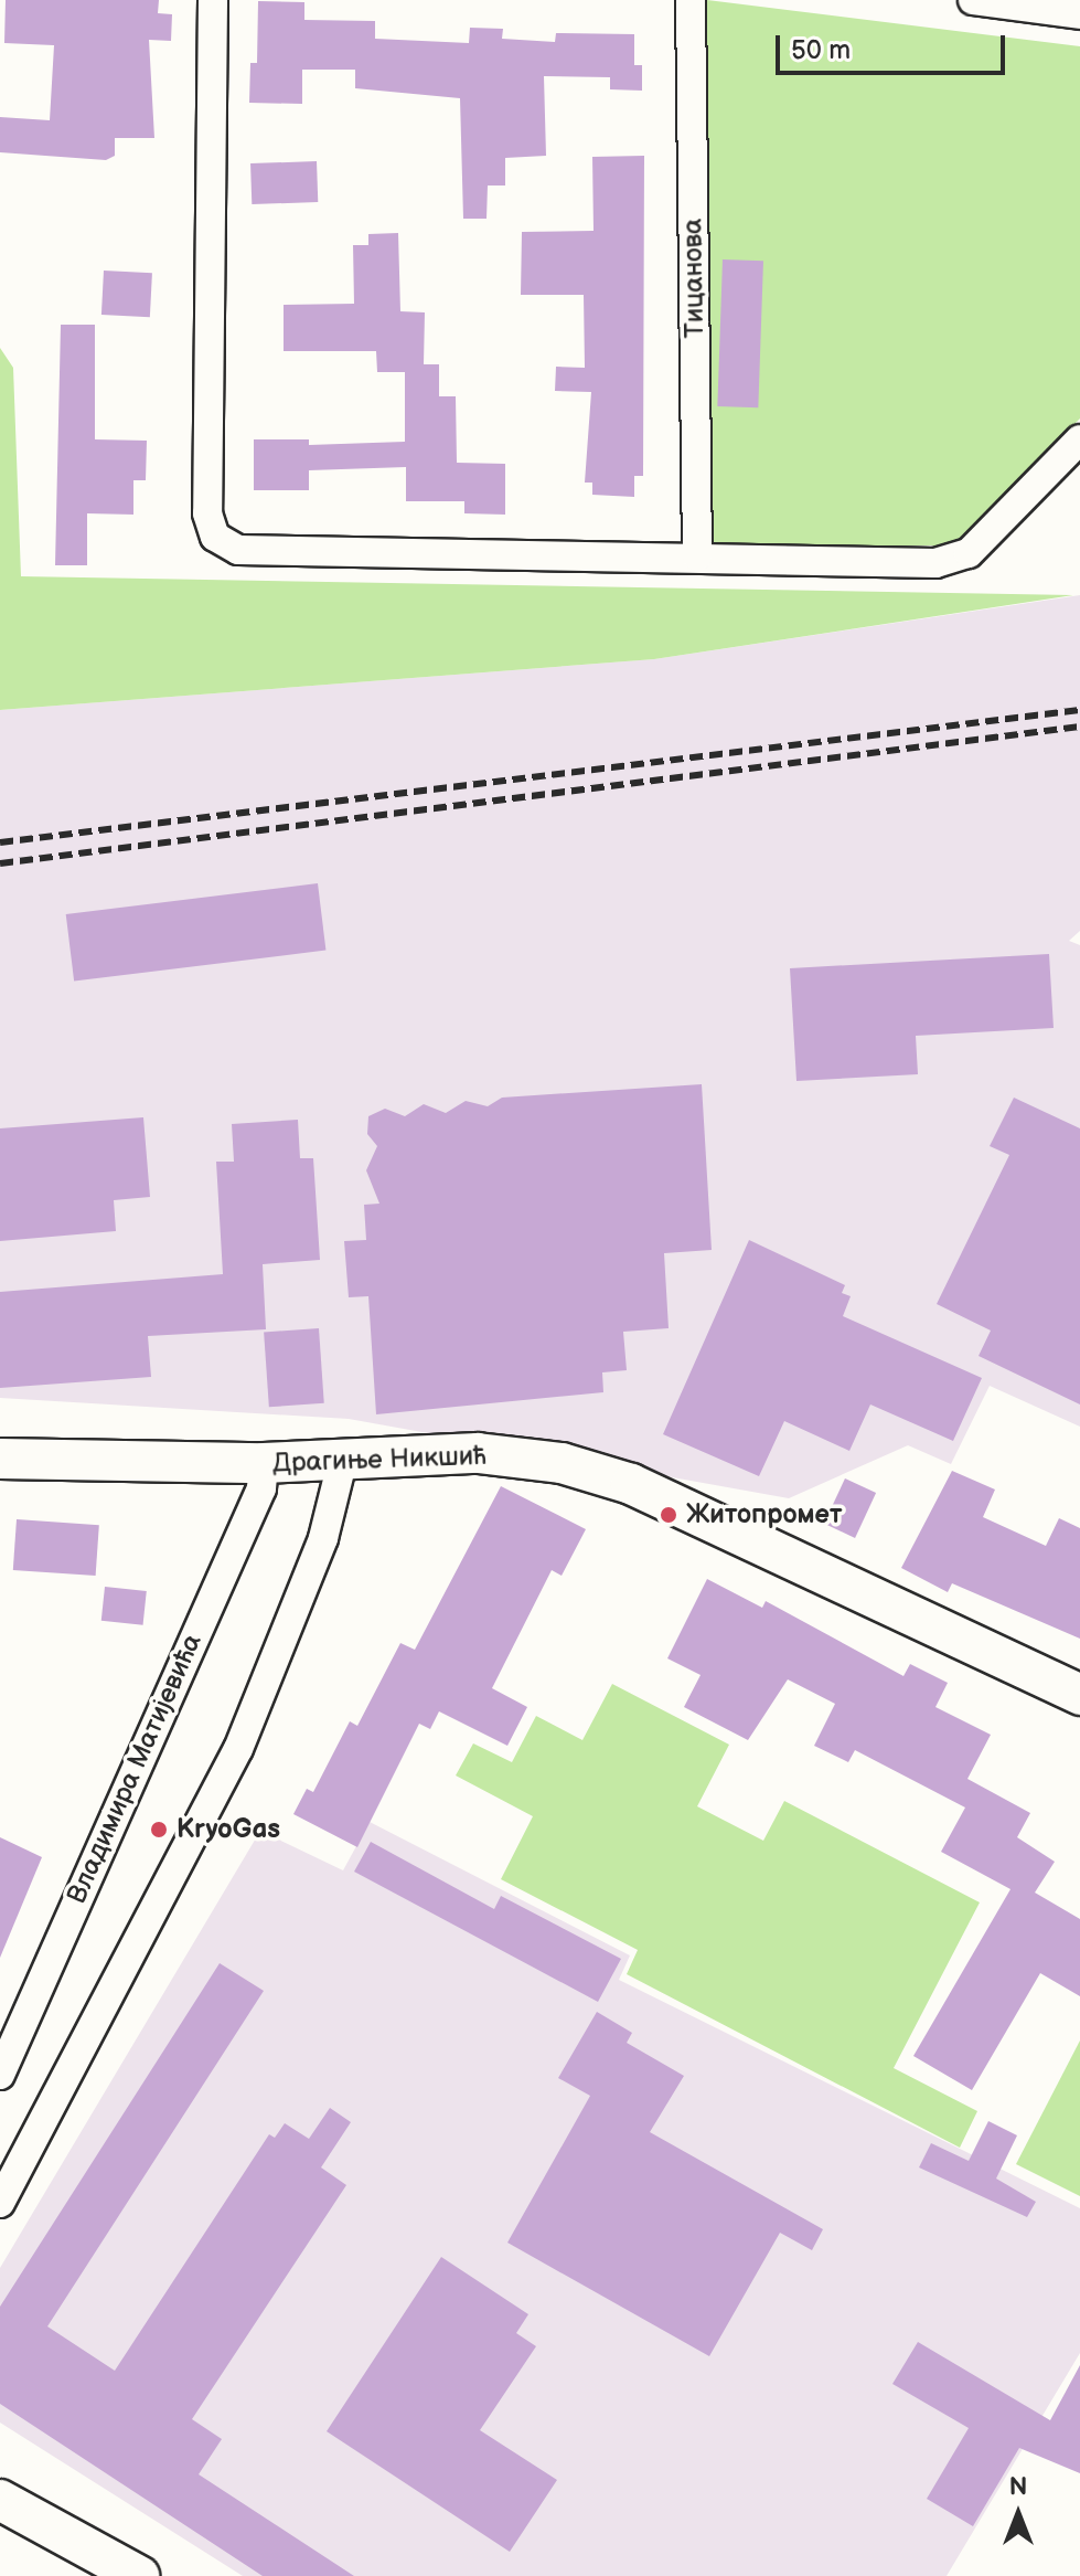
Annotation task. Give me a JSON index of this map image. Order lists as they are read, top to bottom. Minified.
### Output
{"streets":{"street":["Тицанова","Драгиње Никшић","Владимира Матијевића"]},"crossings":[["Драгиње Никшић","Владимира Матијевића"]],"places":["Житопромет","KryoGas"],"scale_bar":"50 m","north":"top"}
